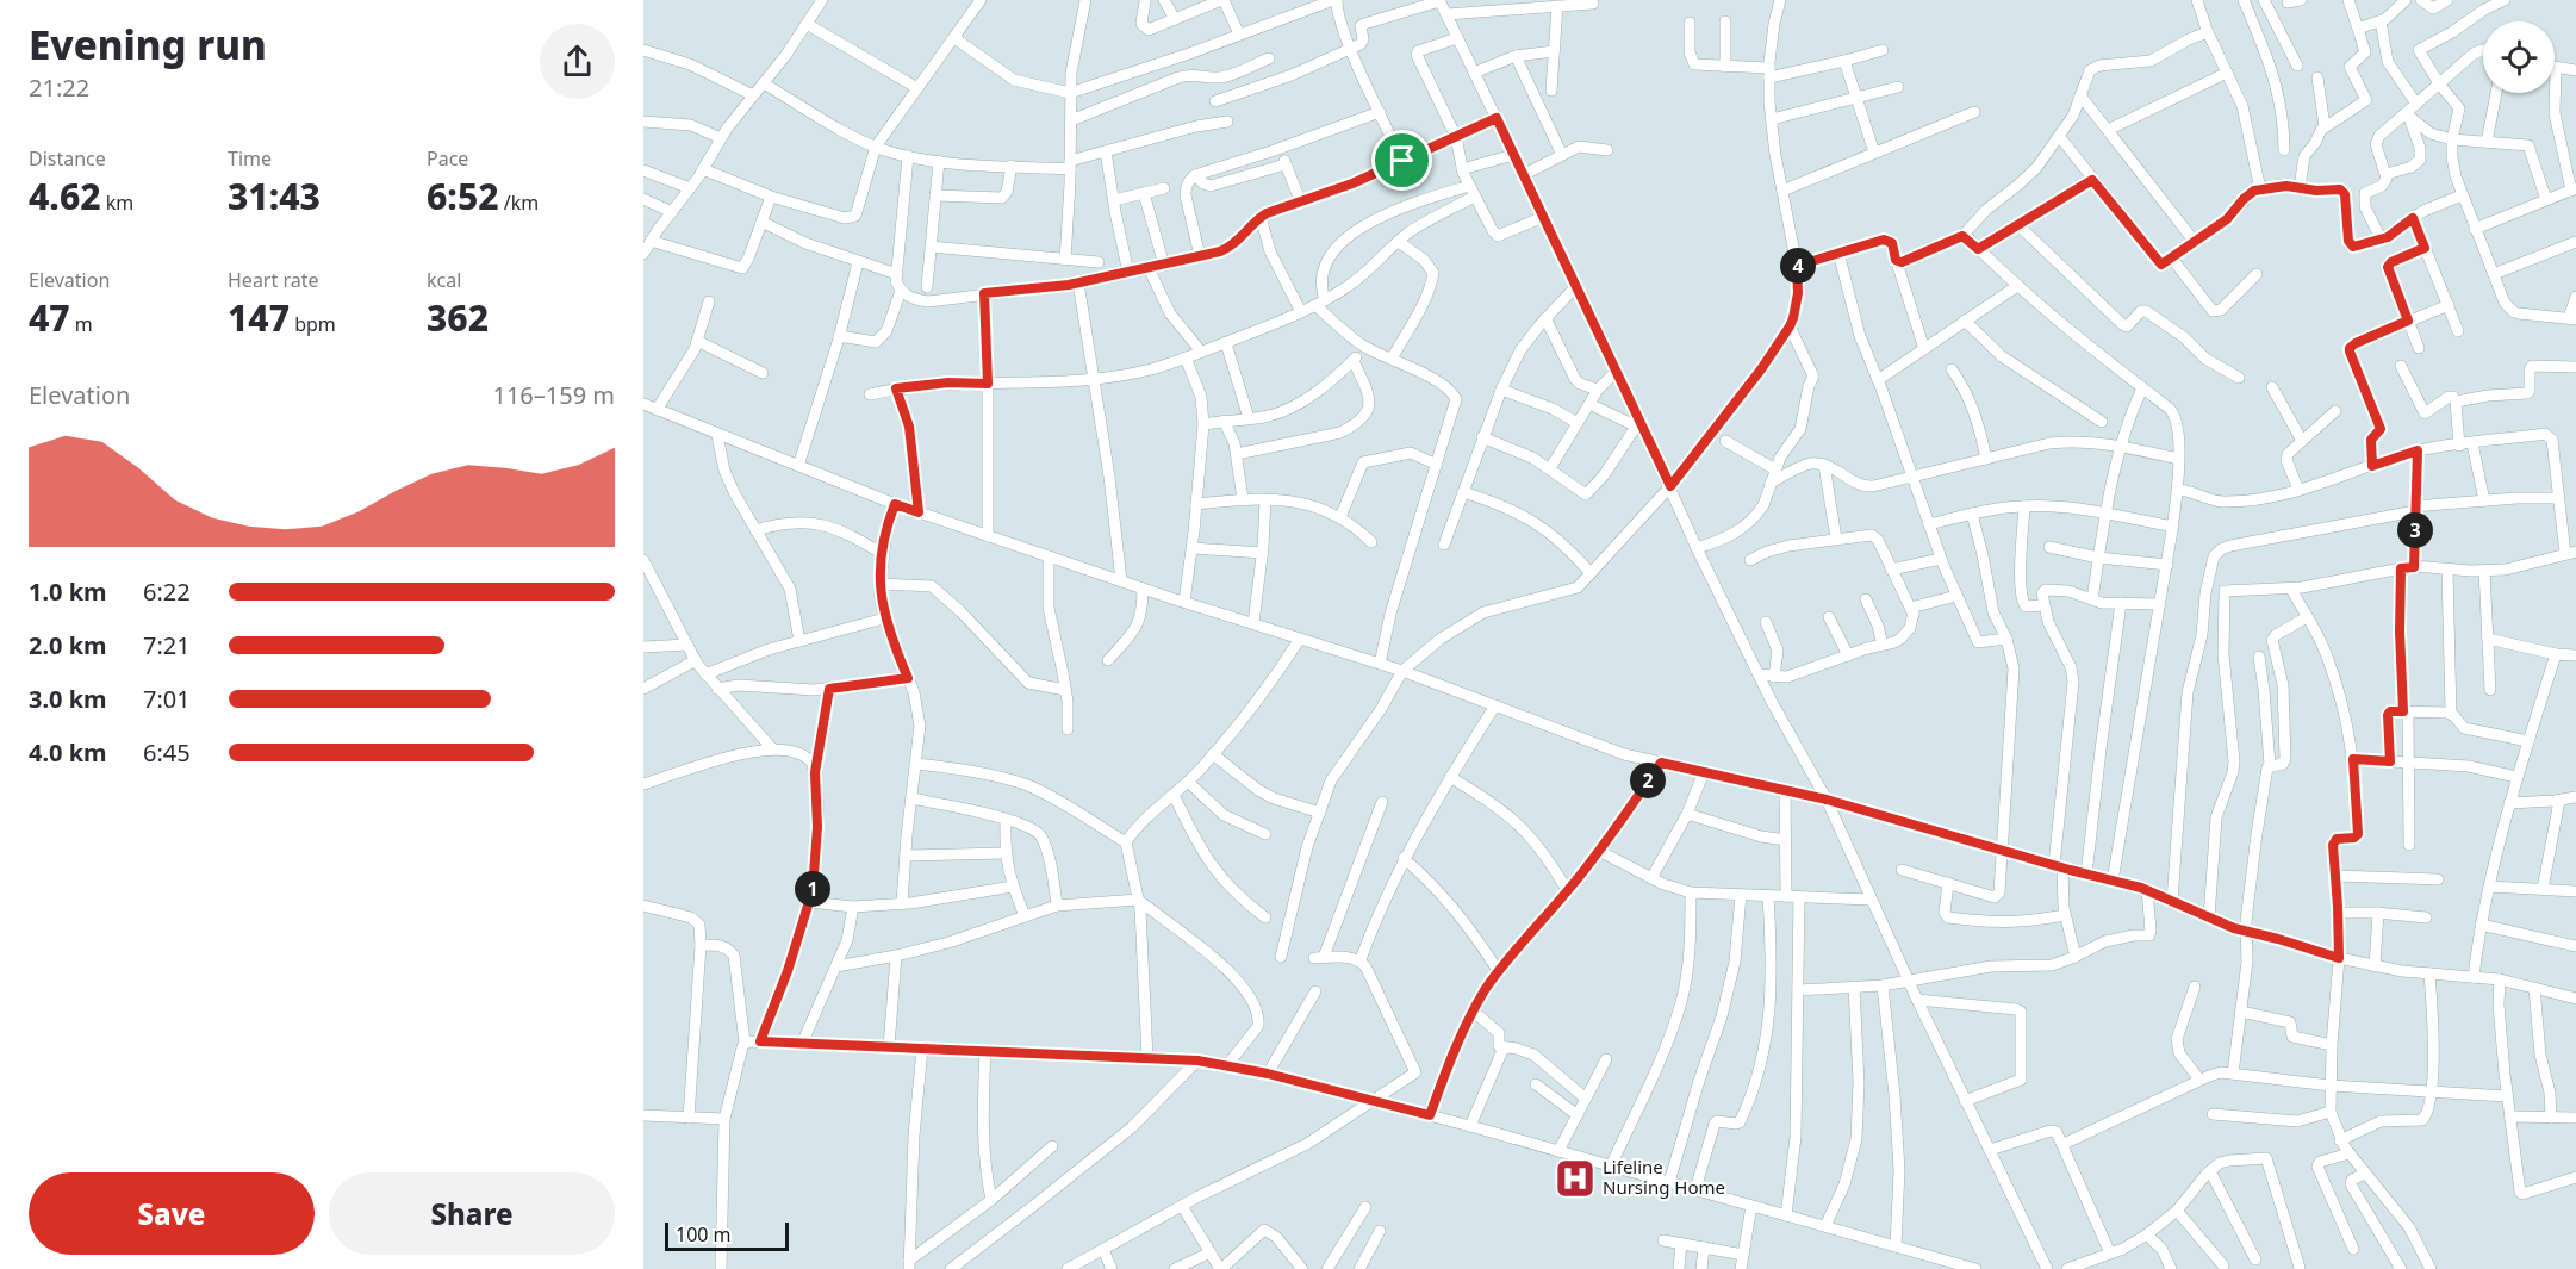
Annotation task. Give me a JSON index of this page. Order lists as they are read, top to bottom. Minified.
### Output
{"places":{"hospital":["Lifeline Nursing Home"]},"scale_bar":"100 m","page":{"heading":["Evening run","21:22"],"stats":[["Distance","4.62 km"],["Time","31:43"],["Pace","6:52 /km"],["Elevation","47 m"],["Heart rate","147 bpm"],["kcal","362"]],"pins":["4","3","2","1"],"chart":["Elevation","116–159 m"],"list":[{"name":"1.0 km","note":"6:22"},{"name":"2.0 km","note":"7:21"},{"name":"3.0 km","note":"7:01"},{"name":"4.0 km","note":"6:45"}],"buttons":["Save","Share"],"scale":"100 m"}}
